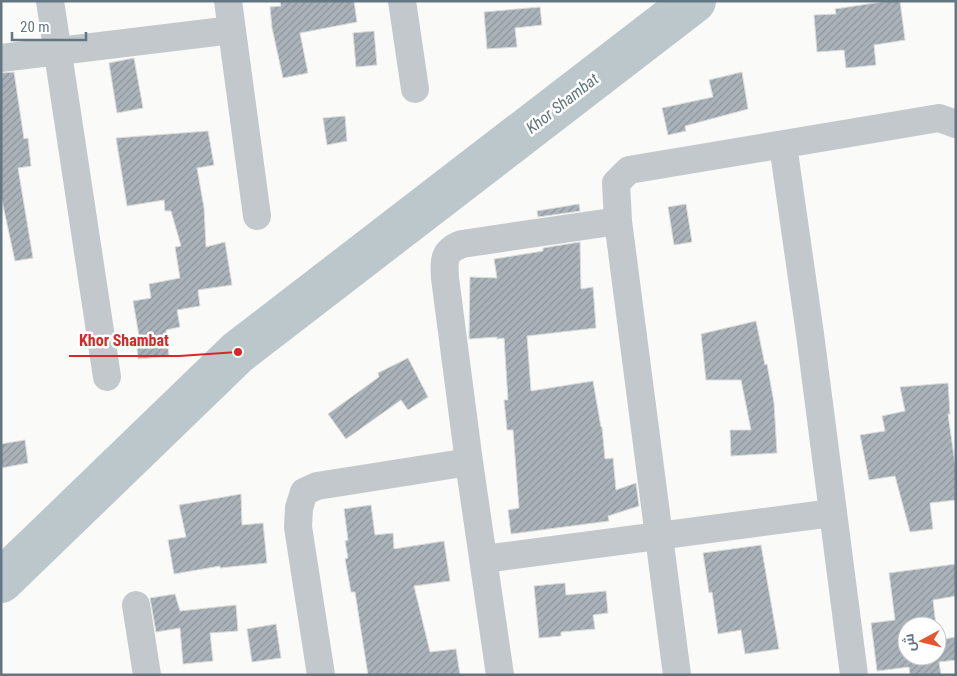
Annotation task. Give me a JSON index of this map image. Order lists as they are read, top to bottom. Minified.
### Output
{"water":["Khor Shambat"],"places":["Khor Shambat"],"scale_bar":"20 m","north":"left"}
